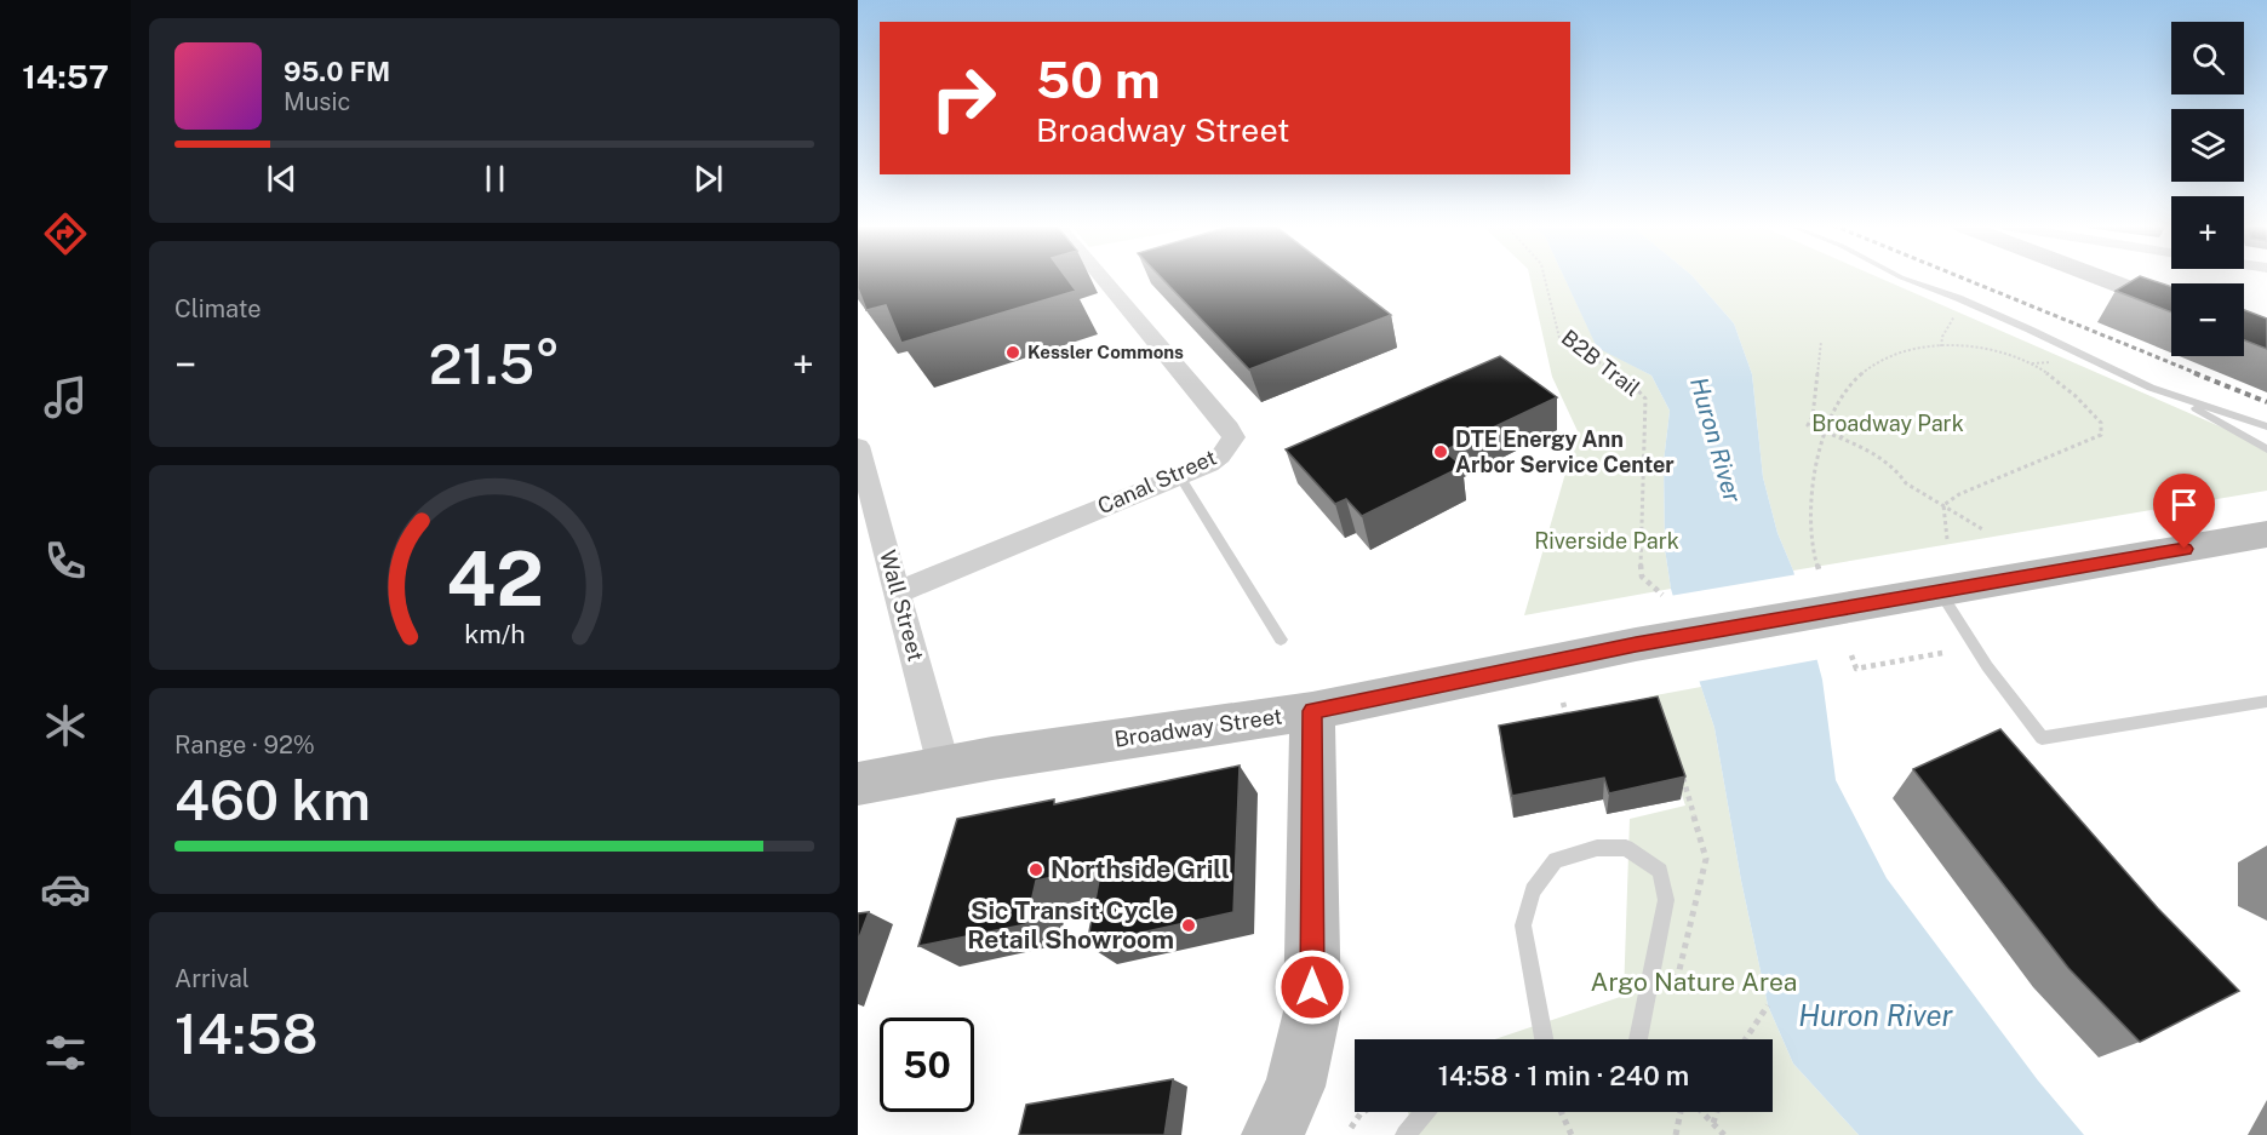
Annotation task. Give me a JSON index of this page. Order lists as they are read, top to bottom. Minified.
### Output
{"streets":{"main road":["Broadway Street"],"street":["Canal Street","Wall Street"],"path":["B2B Trail"]},"crossings":[["Canal Street","Wall Street"],["Wall Street","Broadway Street"]],"water":["Huron River"],"parks":["Broadway Park","Riverside Park","Argo Nature Area"],"places":["Kessler Commons","DTE Energy Ann Arbor Service Center","Northside Grill","Sic Transit Cycle Retail Showroom"],"page":{"tabs":"14:57","map_buttons":["+","−"],"turn":["50 m","Broadway Street"],"song":["95.0 FM","Music"],"tile":["Climate",["Range · 92%","460 km"],["Arrival","14:58"]],"heat":["−","21.5°","+"],"limit":"50","trip":"14:58 · 1 min · 240 m","gauge":["42","km/h"]}}
